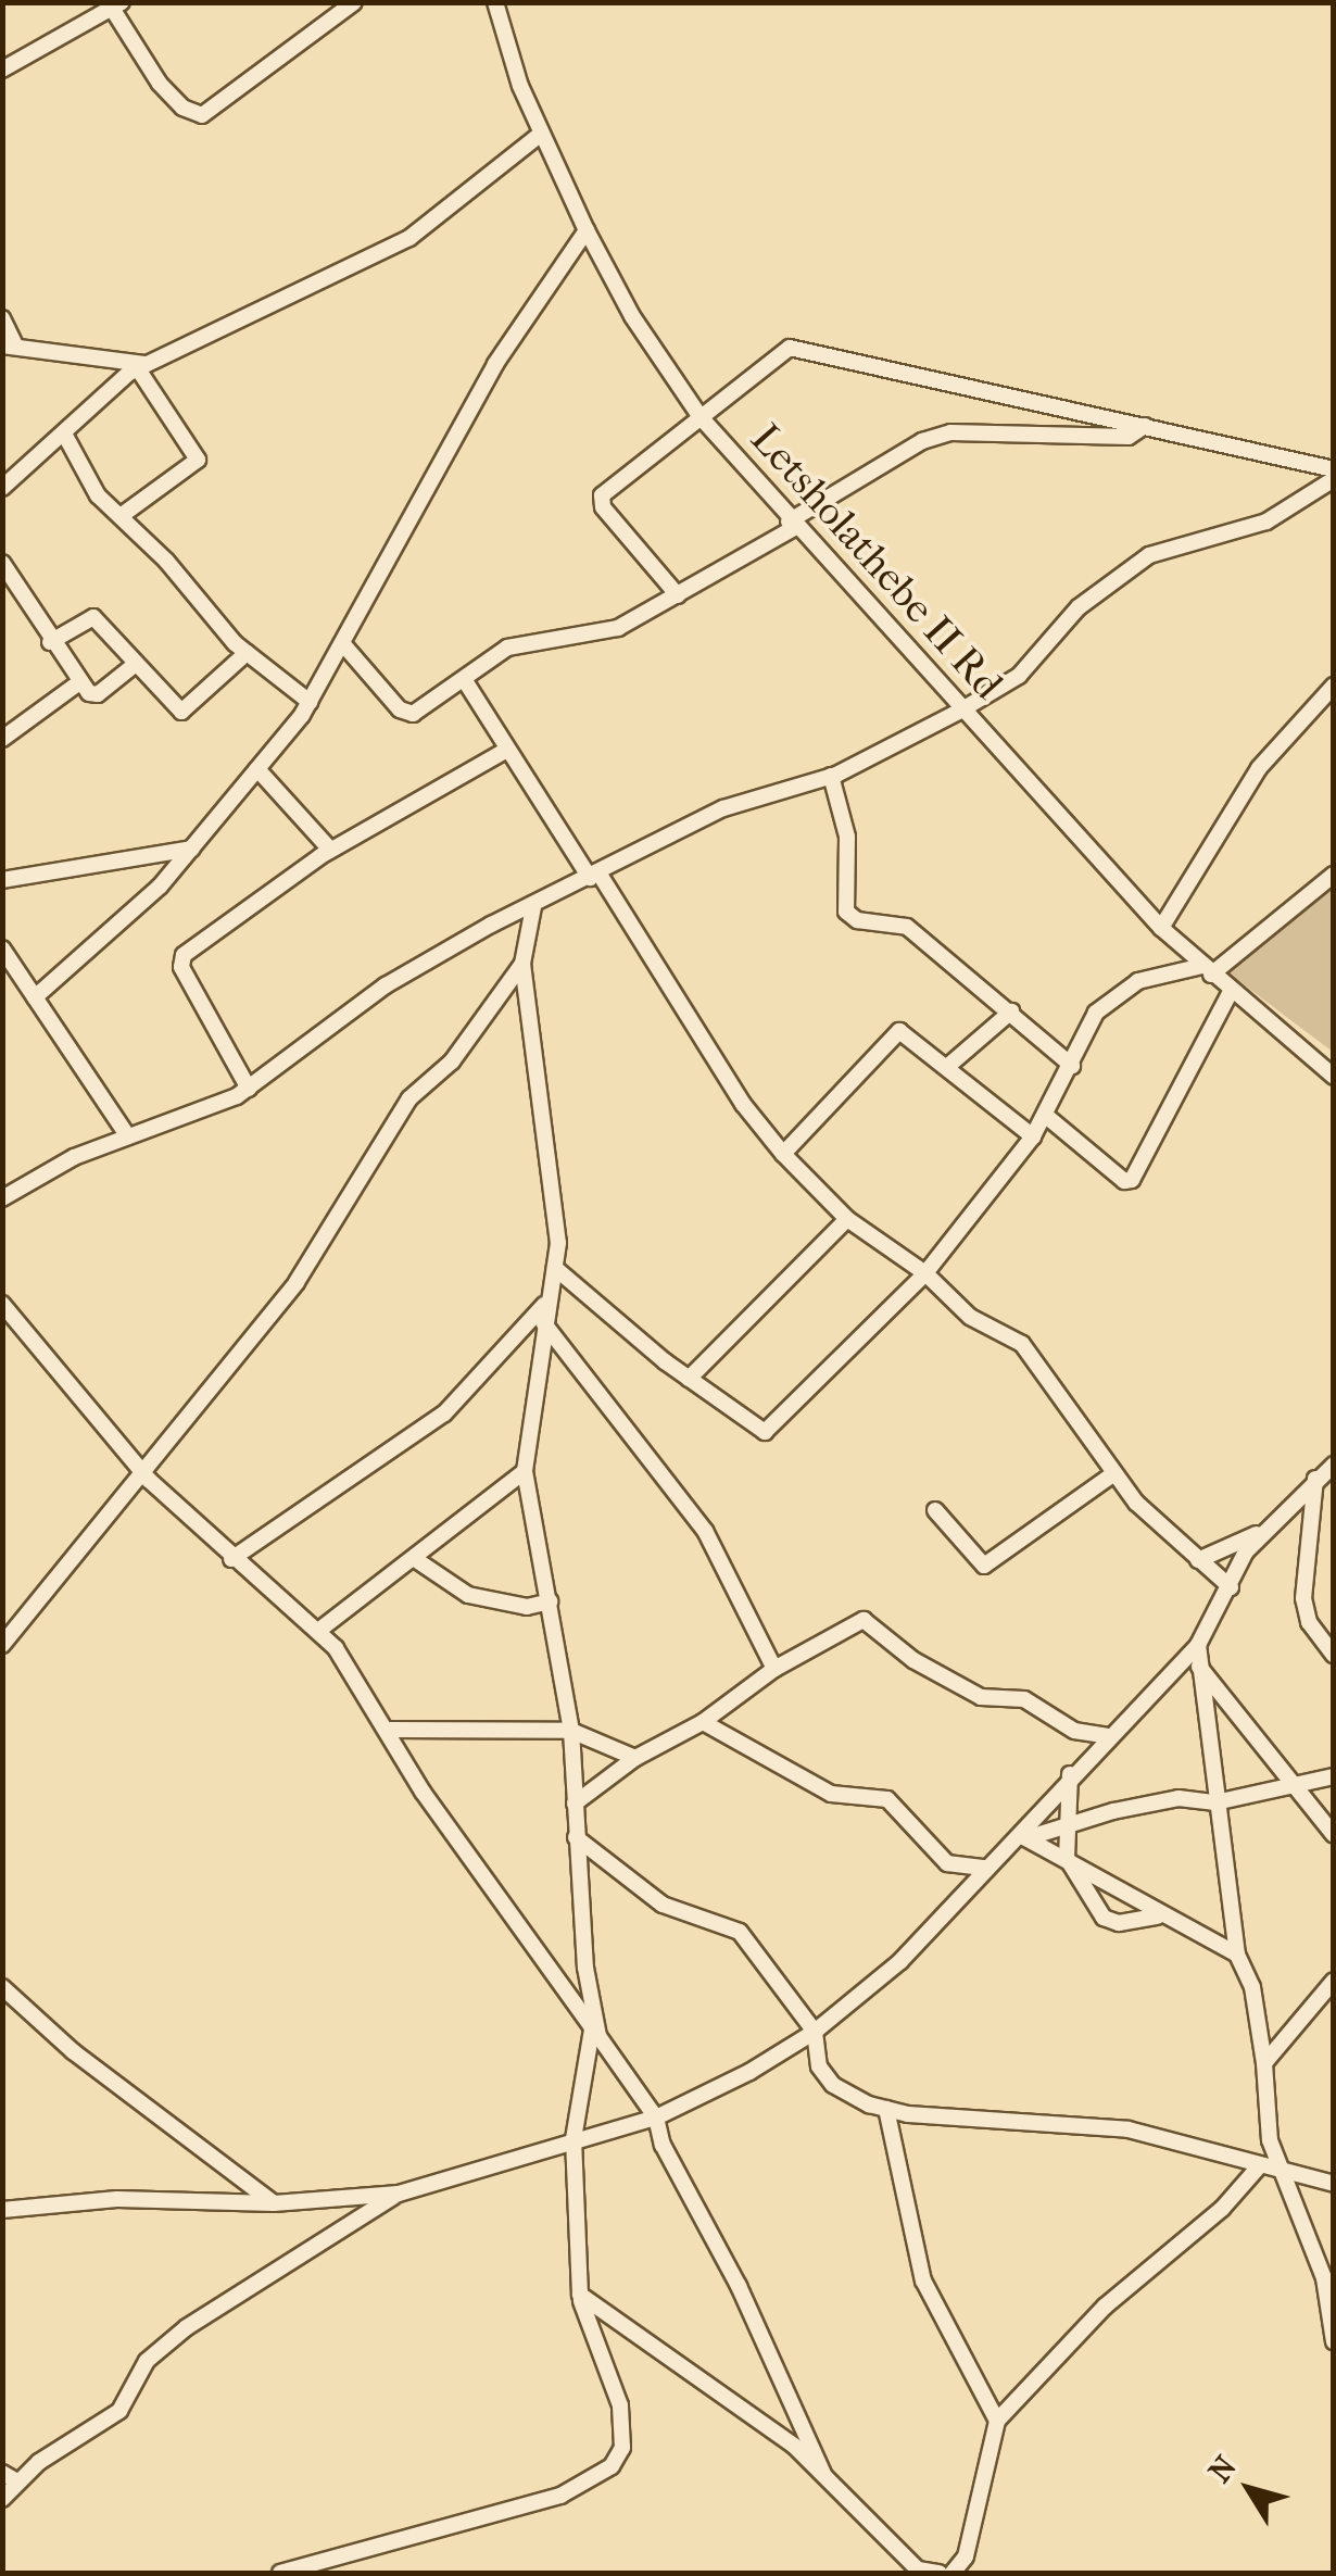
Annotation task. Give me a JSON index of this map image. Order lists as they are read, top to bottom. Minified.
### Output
{"streets":{"street":["Letsholathebe II Rd"]},"north":"top left"}
